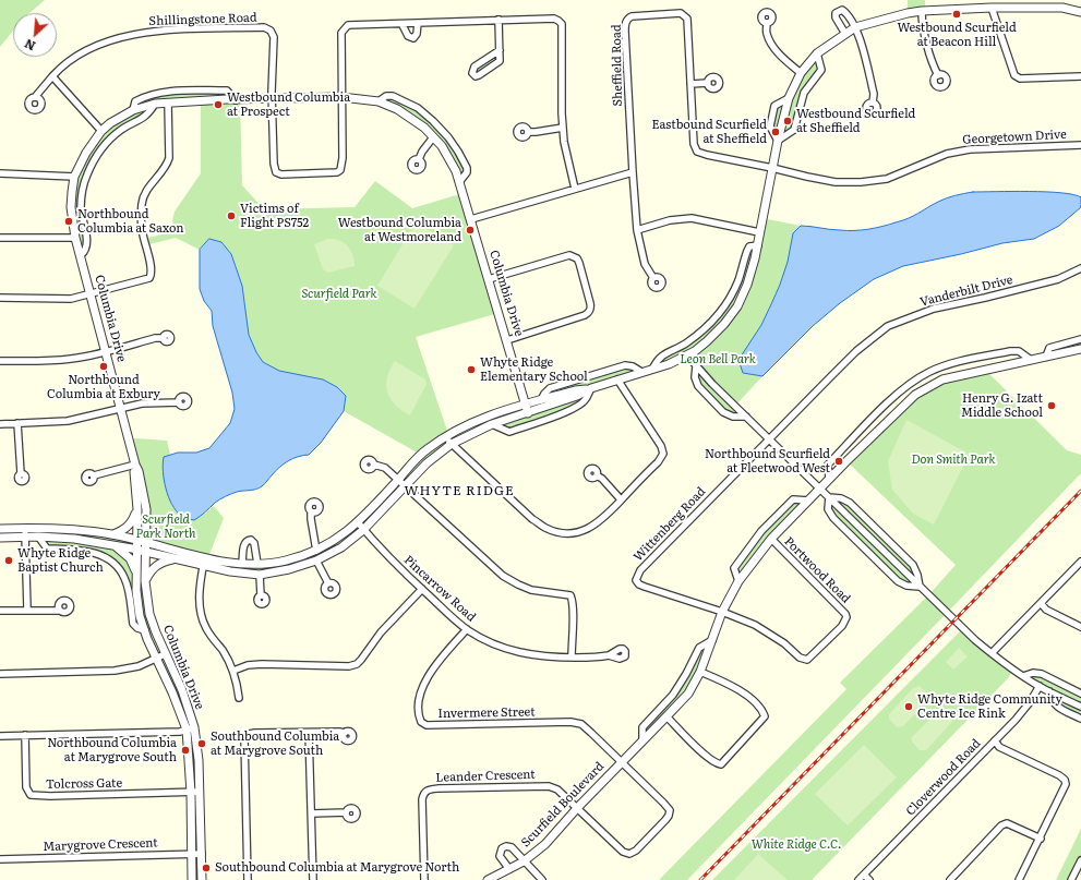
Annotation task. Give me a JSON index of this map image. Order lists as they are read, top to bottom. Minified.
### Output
{"streets":{"street":["Shillingstone Road","Sheffield Road","Georgetown Drive","Vanderbilt Drive","Columbia Drive","Wittenberg Road","Portwood Road","Pincarrow Road","Invermere Street","Leander Crescent","Cloverwood Road","Tolcross Gate","Scurfield Boulevard","Marygrove Crescent"]},"crossings":[["Shillingstone Road","Columbia Drive"],["Sheffield Road","Georgetown Drive"],["Vanderbilt Drive","Wittenberg Road"],["Columbia Drive","Tolcross Gate"],["Columbia Drive","Marygrove Crescent"],["Wittenberg Road","Portwood Road"],["Wittenberg Road","Scurfield Boulevard"],["Portwood Road","Scurfield Boulevard"],["Pincarrow Road","Invermere Street"],["Invermere Street","Scurfield Boulevard"],["Leander Crescent","Scurfield Boulevard"]],"districts":["WHYTE RIDGE"],"parks":["Scurfield Park","Leon Bell Park","Don Smith Park","Scurfield Park North","White Ridge C.C."],"places":["Westbound Scurfield at Beacon Hill","Westbound Columbia at Prospect","Westbound Scurfield at Sheffield","Eastbound Scurfield at Sheffield","Victims of Flight PS752","Northbound Columbia at Saxon","Westbound Columbia at Westmoreland","Northbound Columbia at Exbury","Whyte Ridge Elementary School","Henry G. Izatt Middle School","Northbound Scurfield at Fleetwood West","Whyte Ridge Baptist Church","Whyte Ridge Community Centre Ice Rink","Southbound Columbia at Marygrove South","Northbound Columbia at Marygrove South","Southbound Columbia at Marygrove North"],"north":"bottom left"}
